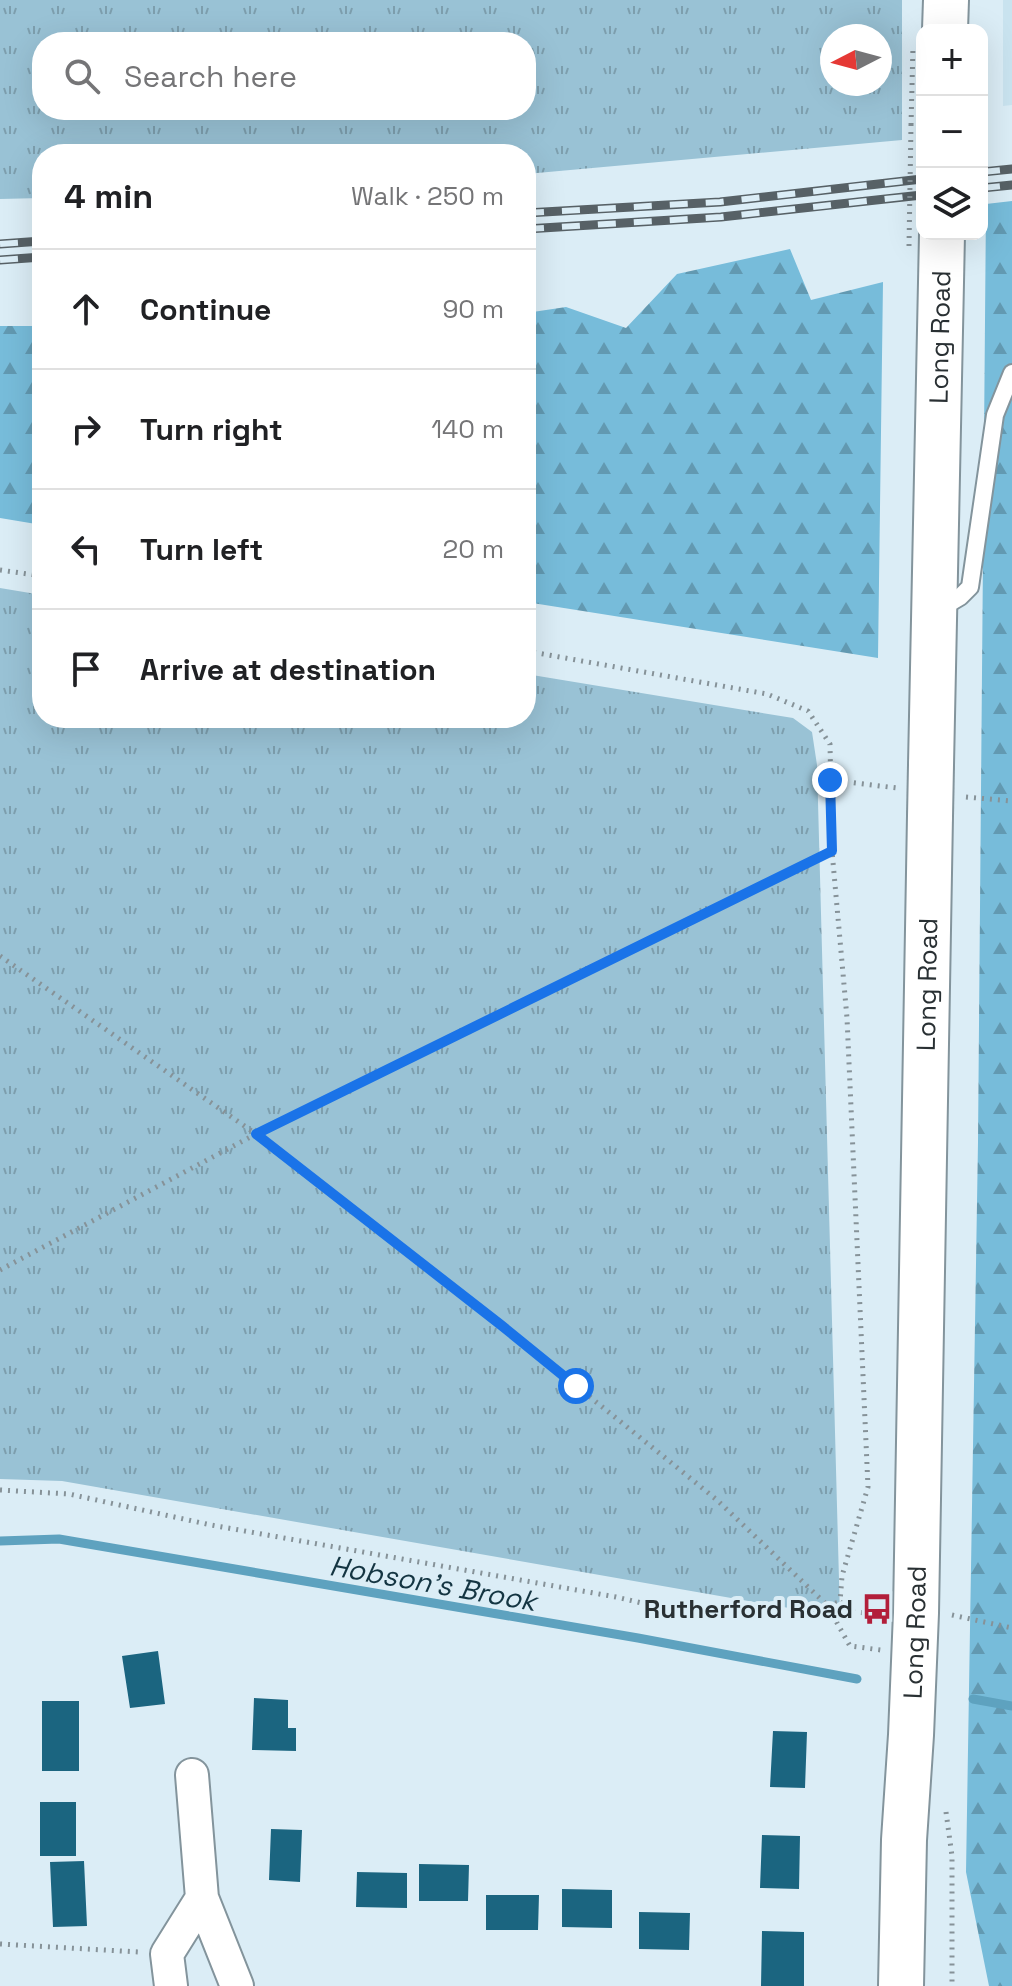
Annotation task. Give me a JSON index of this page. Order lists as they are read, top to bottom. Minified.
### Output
{"streets":{"main road":["Long Road"]},"water":["Hobson's Brook"],"places":{"bus stop":["Rutherford Road"]},"north":"left","page":{"map_buttons":["+","−"],"search":"Search here","heading":["4 min","Walk · 250 m"],"list":[["Continue","90 m"],["Turn right","140 m"],["Turn left","20 m"],"Arrive at destination"]}}
